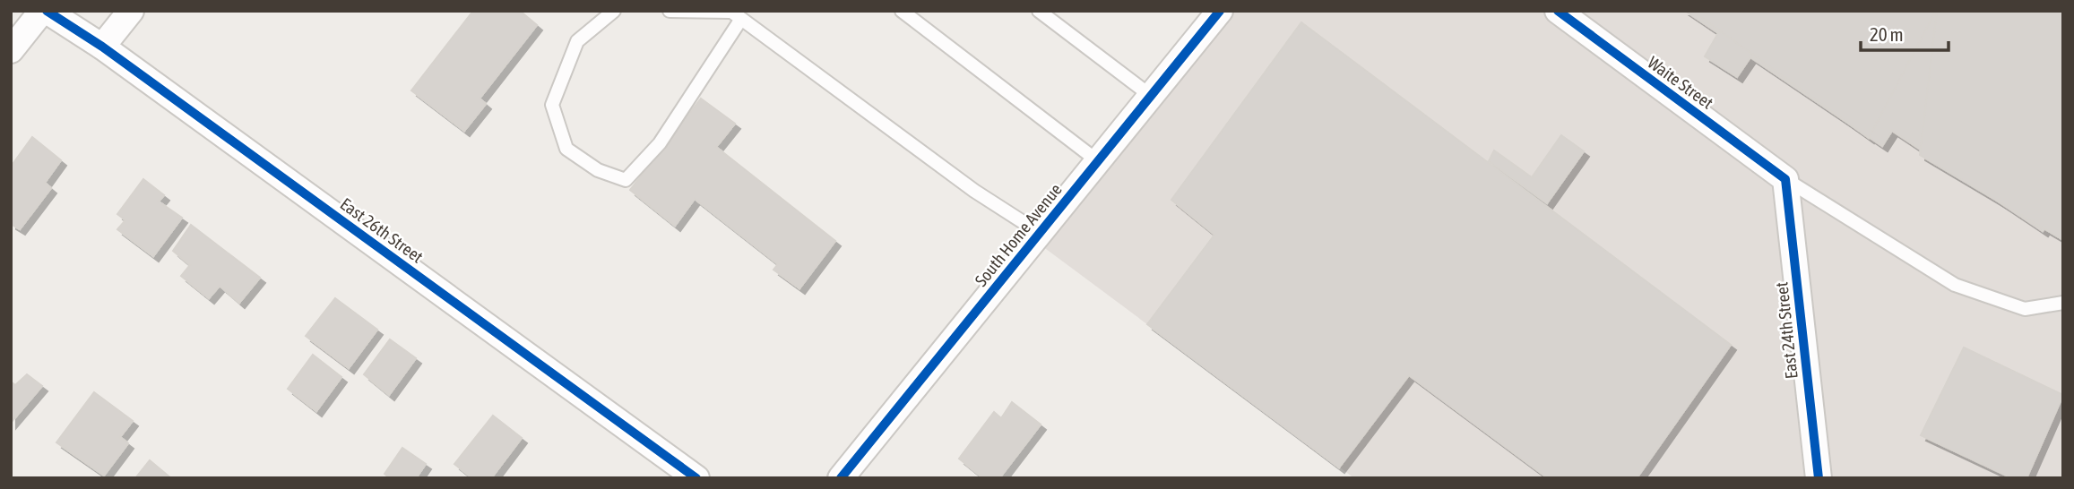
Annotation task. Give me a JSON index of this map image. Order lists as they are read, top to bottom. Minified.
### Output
{"streets":{"street":["Waite Street","East 26th Street","South Home Avenue","East 24th Street"]},"crossings":[["Waite Street","East 24th Street"]],"scale_bar":"20 m"}
